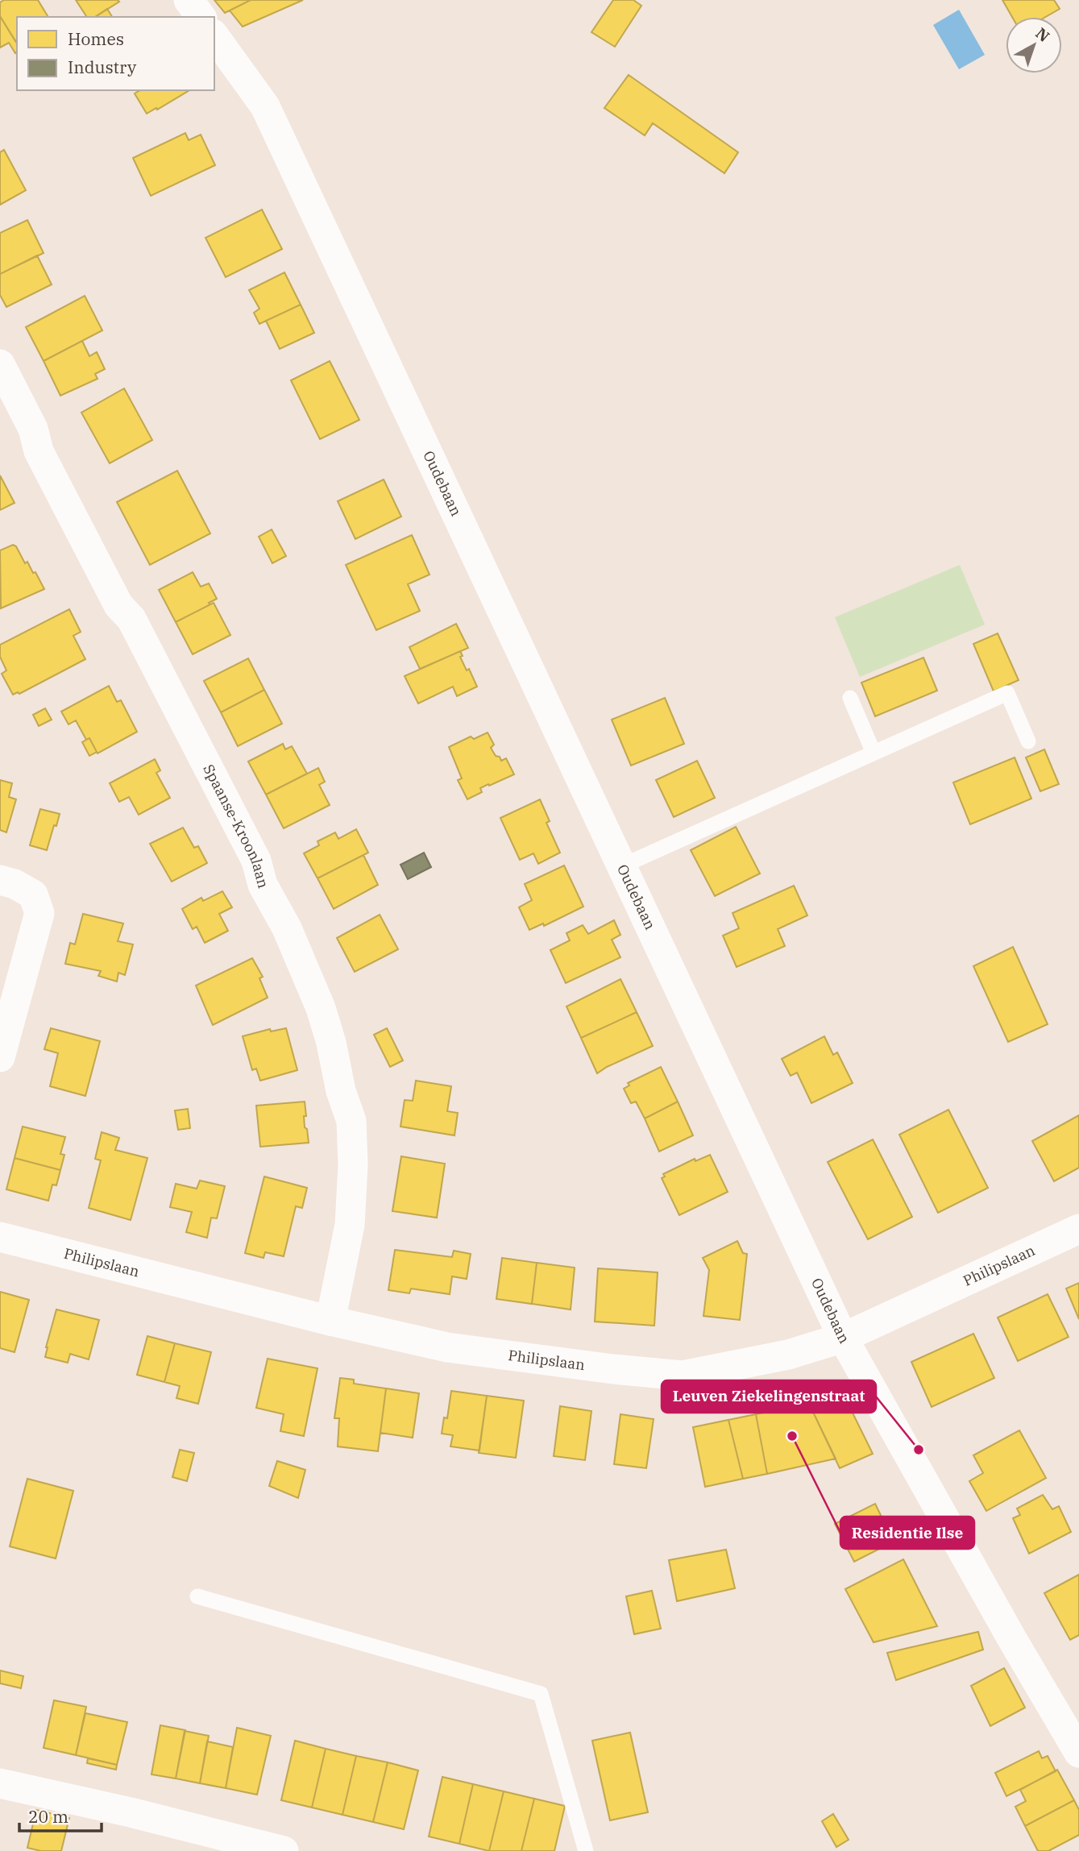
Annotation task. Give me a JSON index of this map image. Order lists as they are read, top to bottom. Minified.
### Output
{"streets":{"street":["Oudebaan","Spaanse-Kroonlaan","Philipslaan"]},"crossings":[["Oudebaan","Philipslaan"],["Spaanse-Kroonlaan","Philipslaan"]],"places":["Residentie Ilse","Leuven Ziekelingenstraat"],"legend":["Homes","Industry"],"scale_bar":"20 m","north":"top right"}
